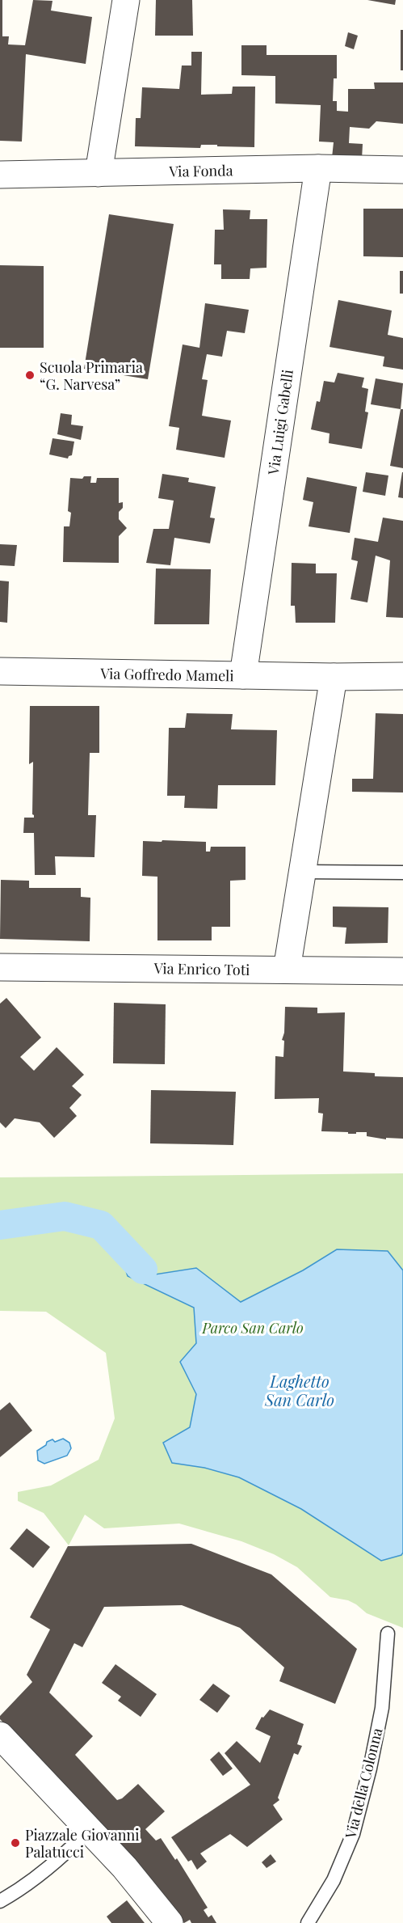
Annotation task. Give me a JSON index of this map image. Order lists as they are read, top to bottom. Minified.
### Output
{"streets":{"street":["Via Fonda","Via Luigi Gabelli","Via Goffredo Mameli","Via Enrico Toti"],"lane":["Via della Colonna"]},"crossings":[["Via Fonda","Via Luigi Gabelli"],["Via Luigi Gabelli","Via Goffredo Mameli"]],"water":["Laghetto San Carlo"],"parks":["Parco San Carlo"],"places":["Scuola Primaria “G. Narvesa”","Piazzale Giovanni Palatucci"]}
